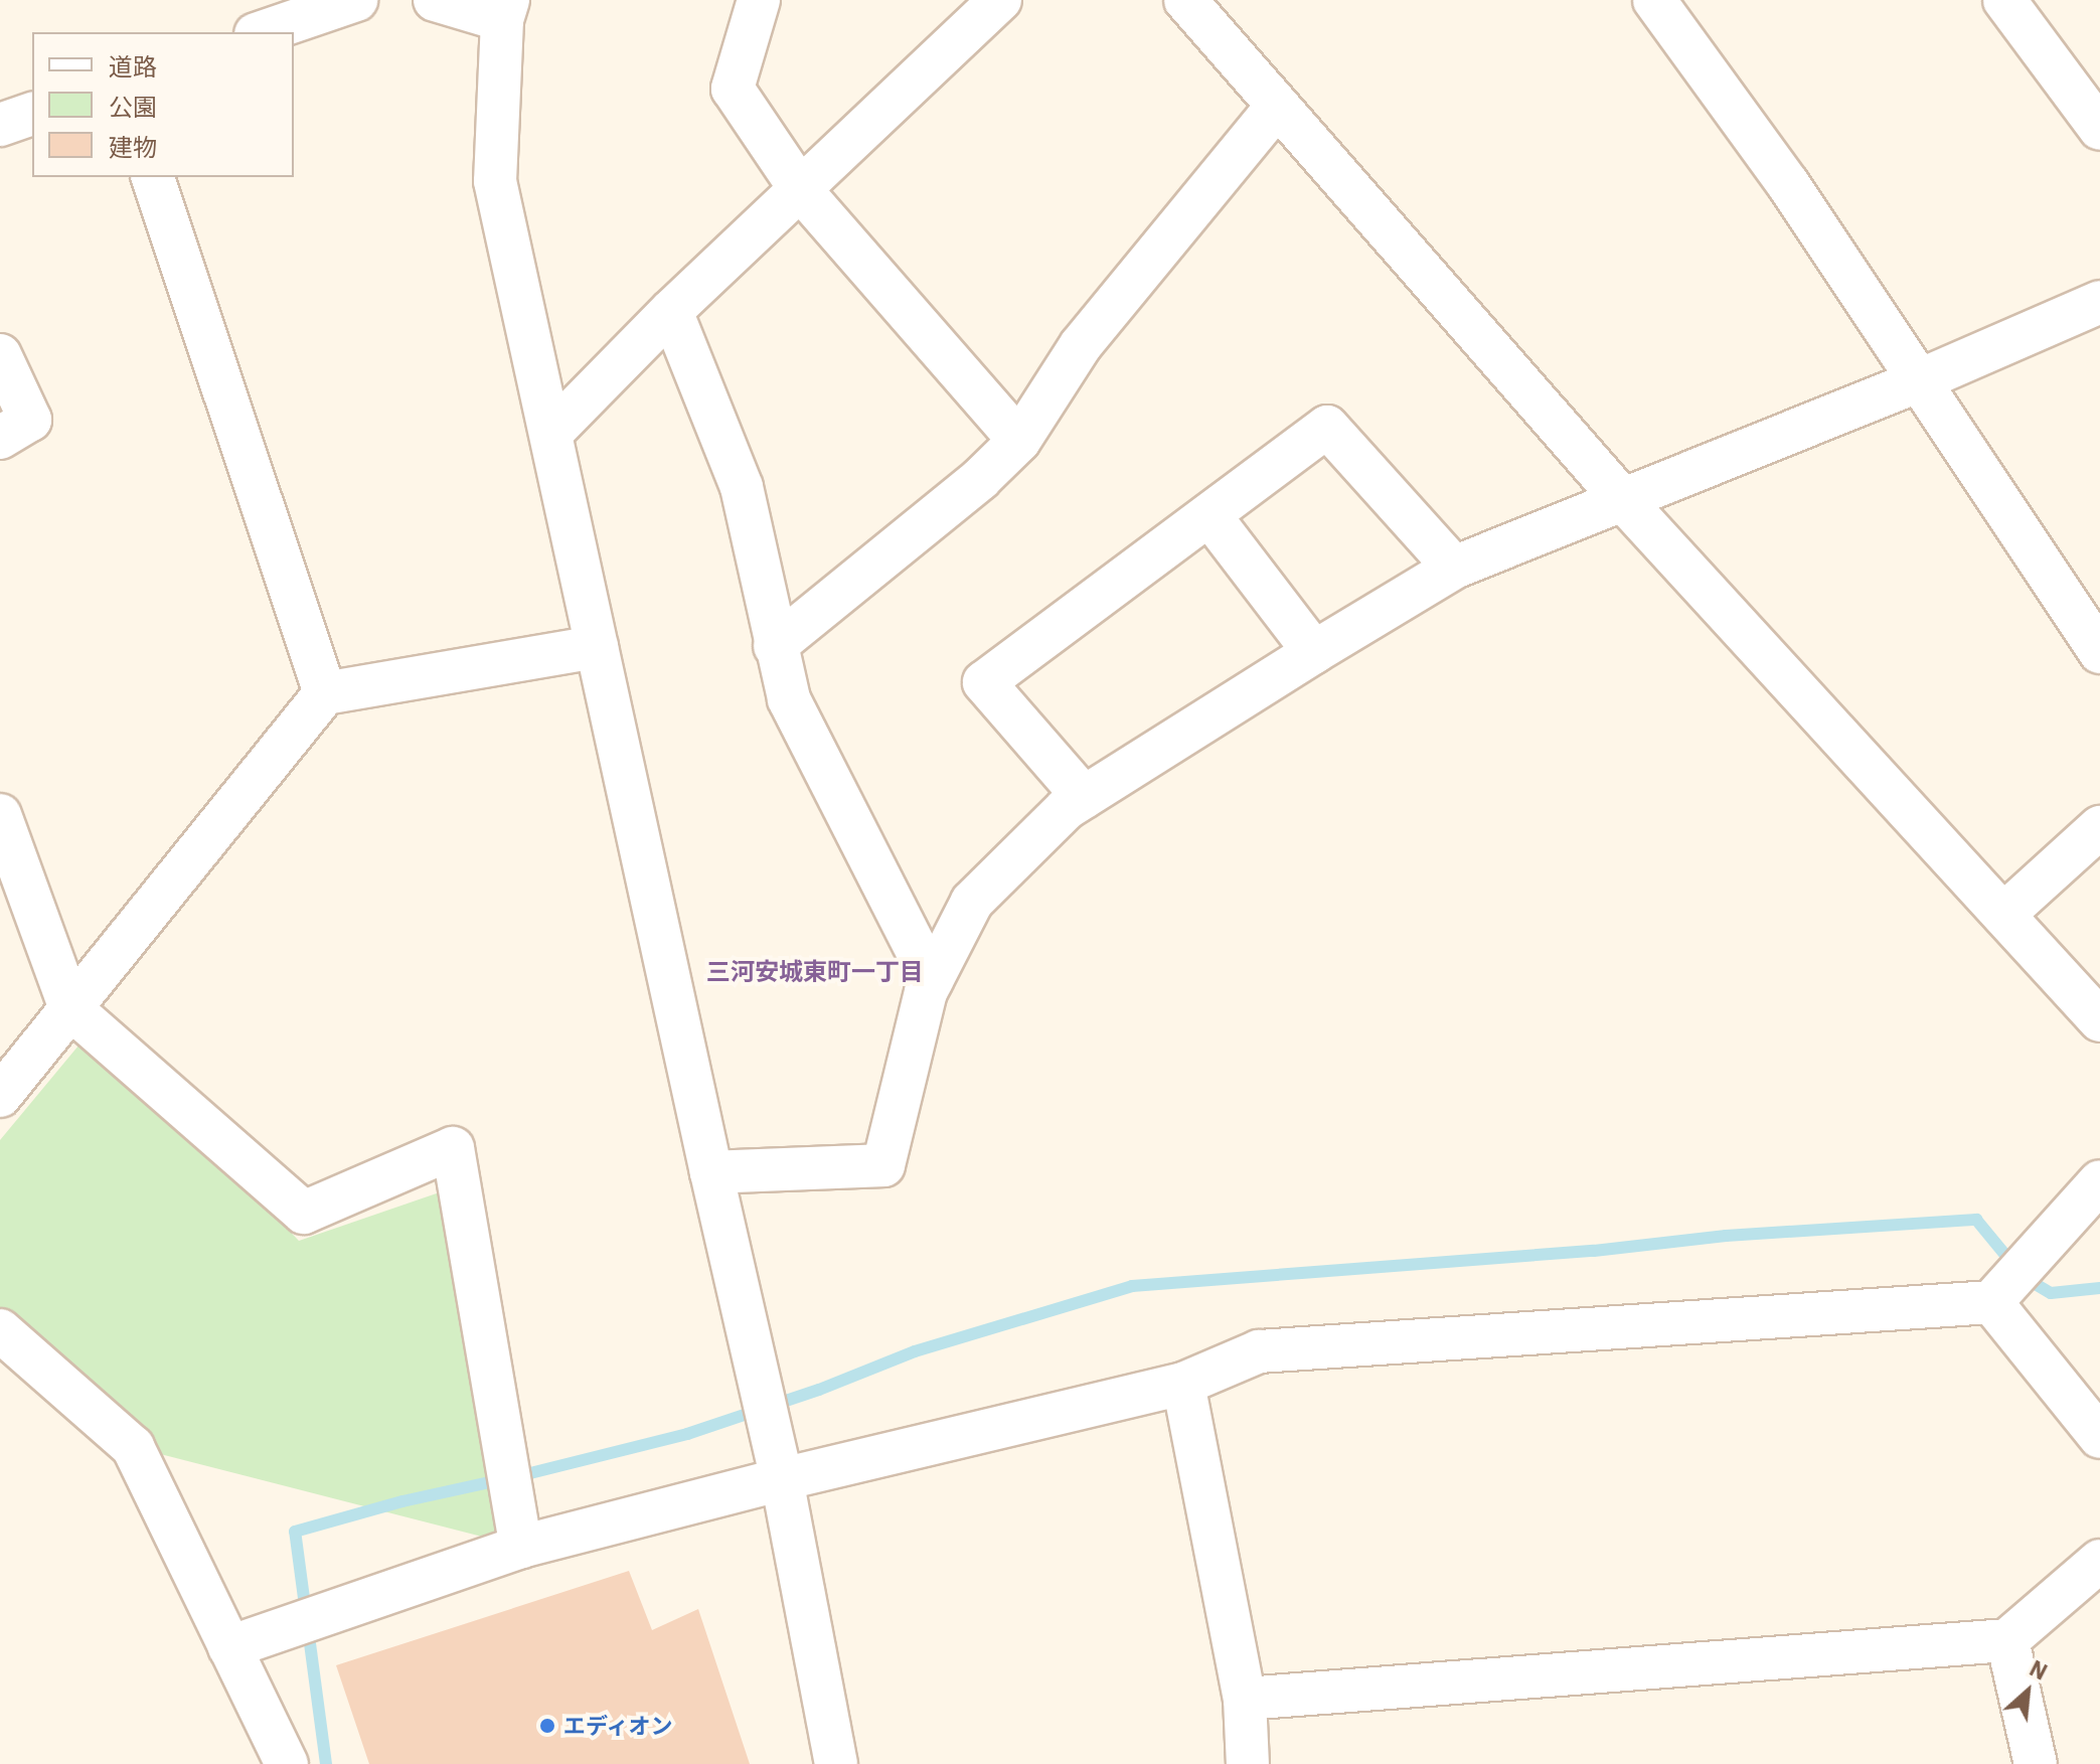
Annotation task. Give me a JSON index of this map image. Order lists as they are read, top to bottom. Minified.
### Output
{"districts":["三河安城東町一丁目"],"places":["エディオン"],"legend":["道路","公園","建物"],"north":"top right"}
